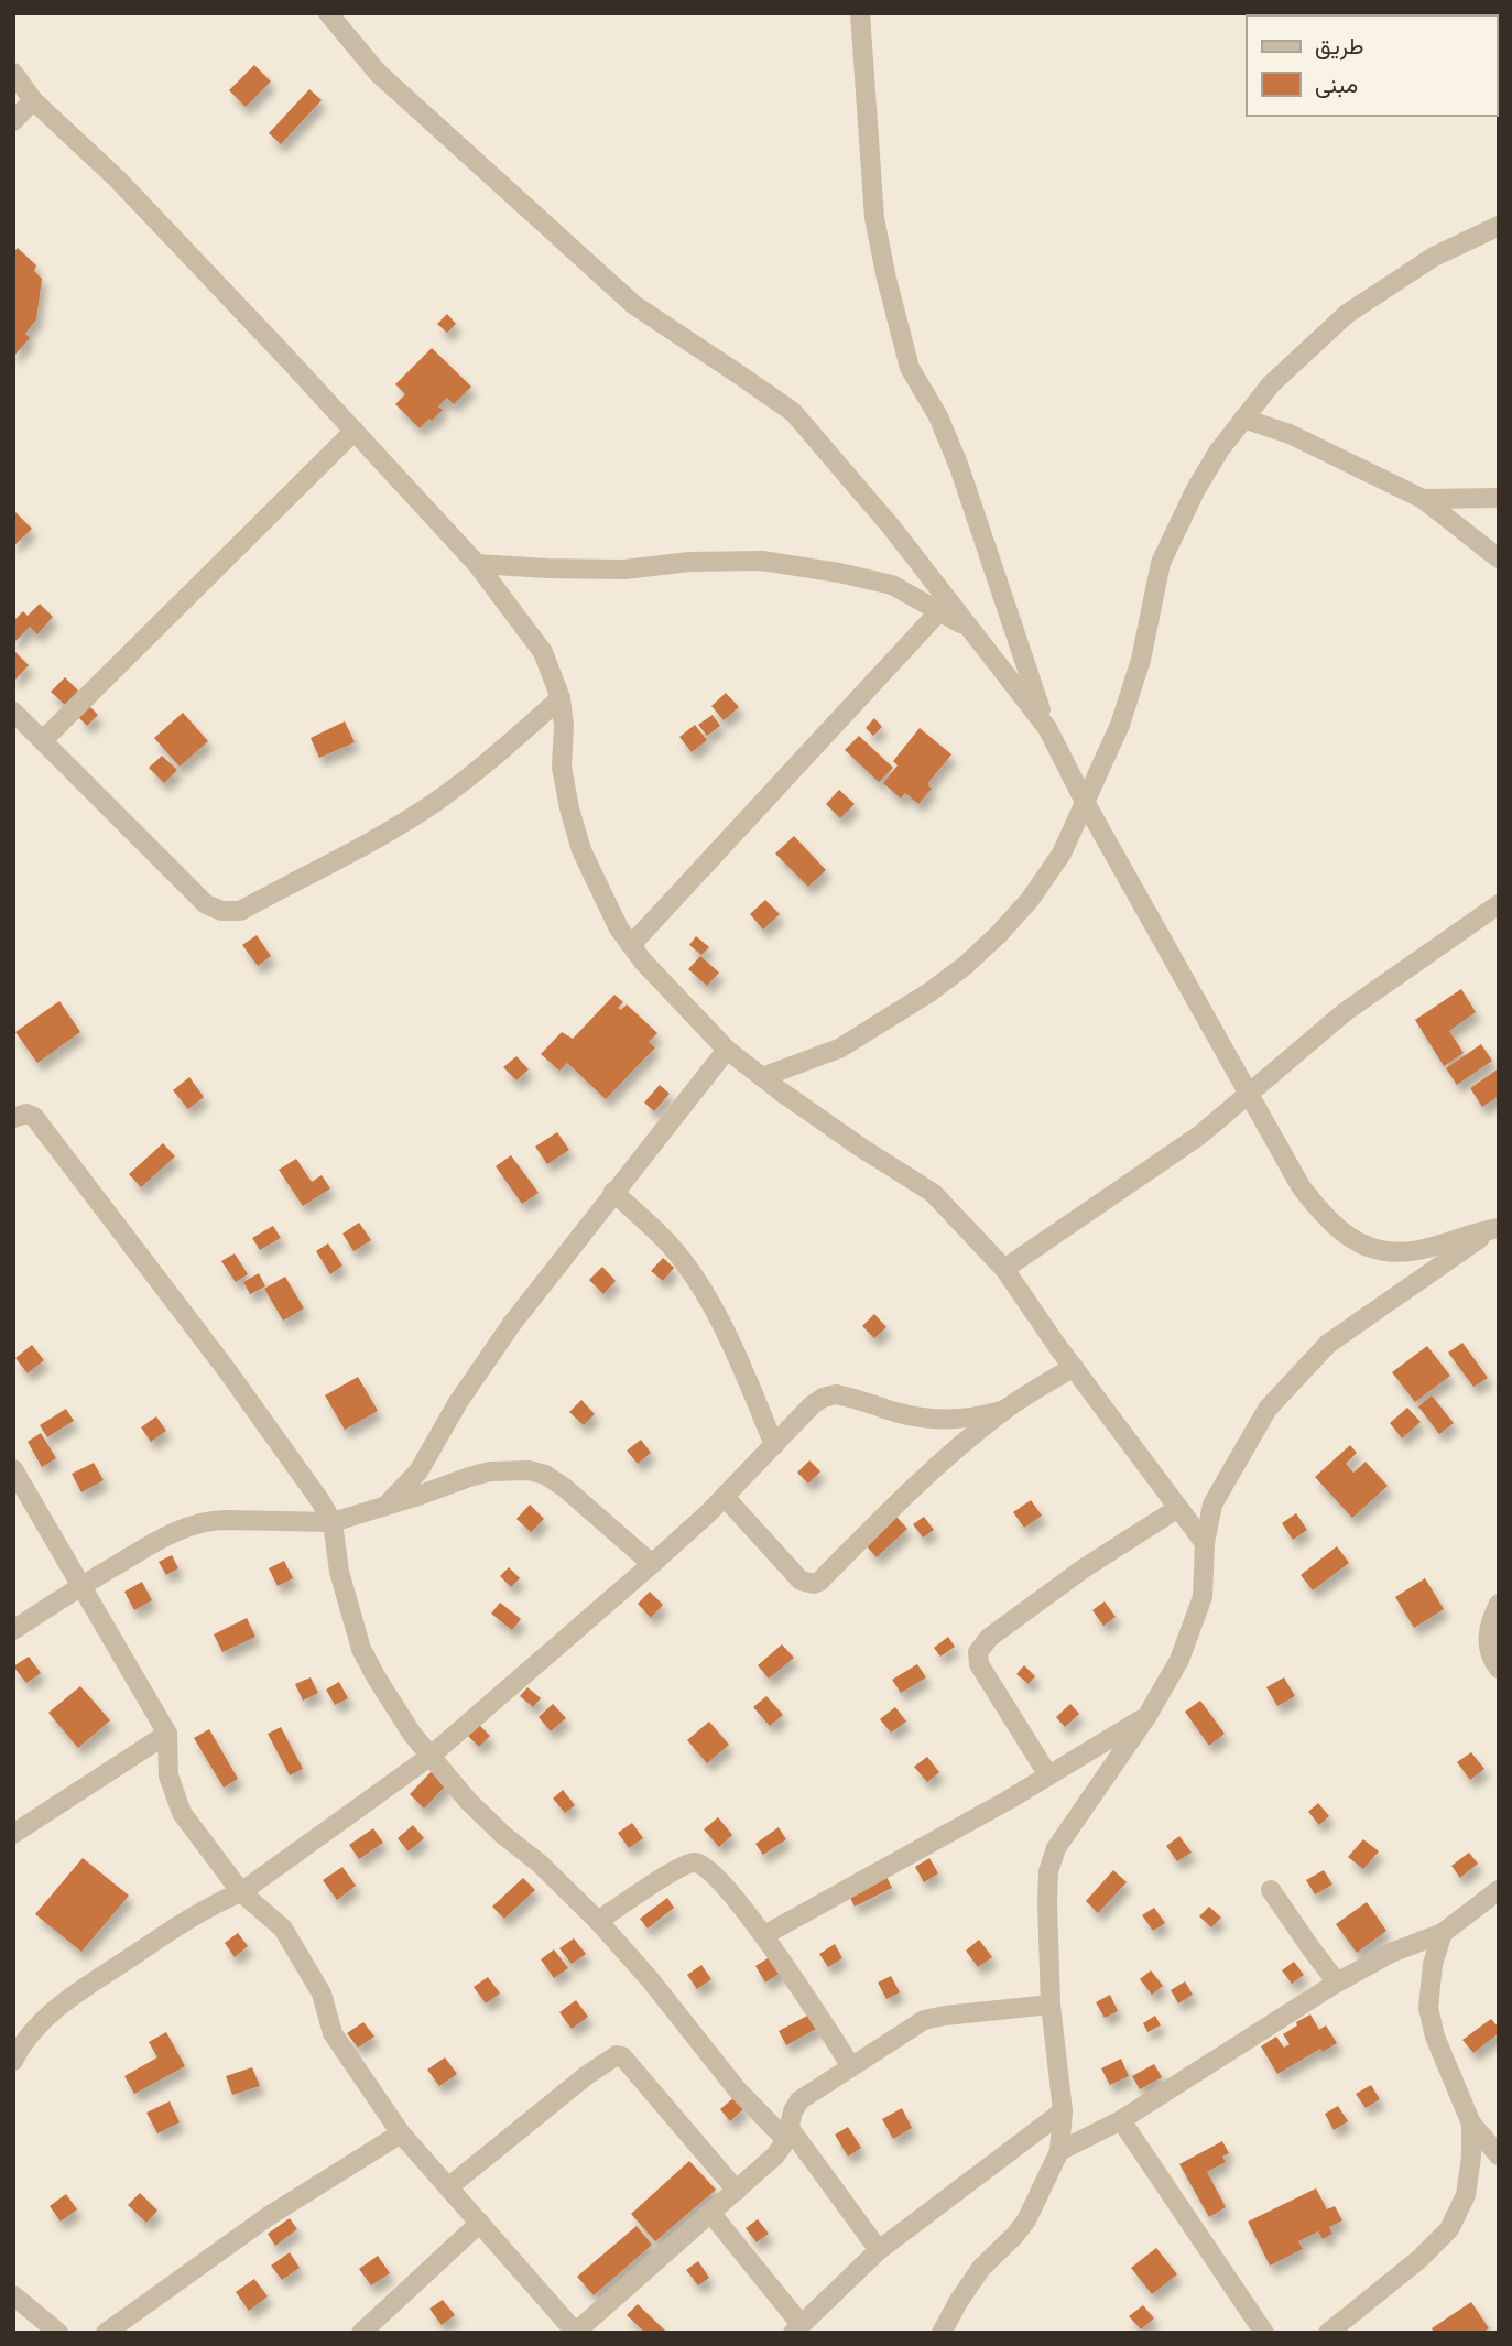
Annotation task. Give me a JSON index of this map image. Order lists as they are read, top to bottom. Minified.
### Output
{"legend":["طريق","مبنى"]}
